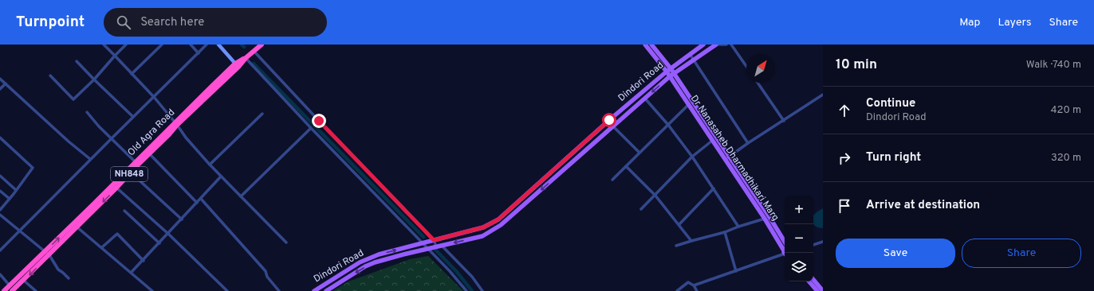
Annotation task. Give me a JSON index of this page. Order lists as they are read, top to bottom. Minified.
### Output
{"streets":{"highway":["Old Agra Road","NH848"],"main road":["Dindori Road","Dr Nanasaheb Dharmadhikari Marg"]},"crossings":[["Old Agra Road","NH848"]],"north":"top right","page":{"header":"Turnpoint","search":"Search here","nav":["Map","Layers","Share"],"heading":["10 min","Walk · 740 m"],"list":[["Continue","Dindori Road","420 m"],["Turn right","320 m"],"Arrive at destination"],"map_buttons":["+","−"],"buttons":["Save","Share"]}}
